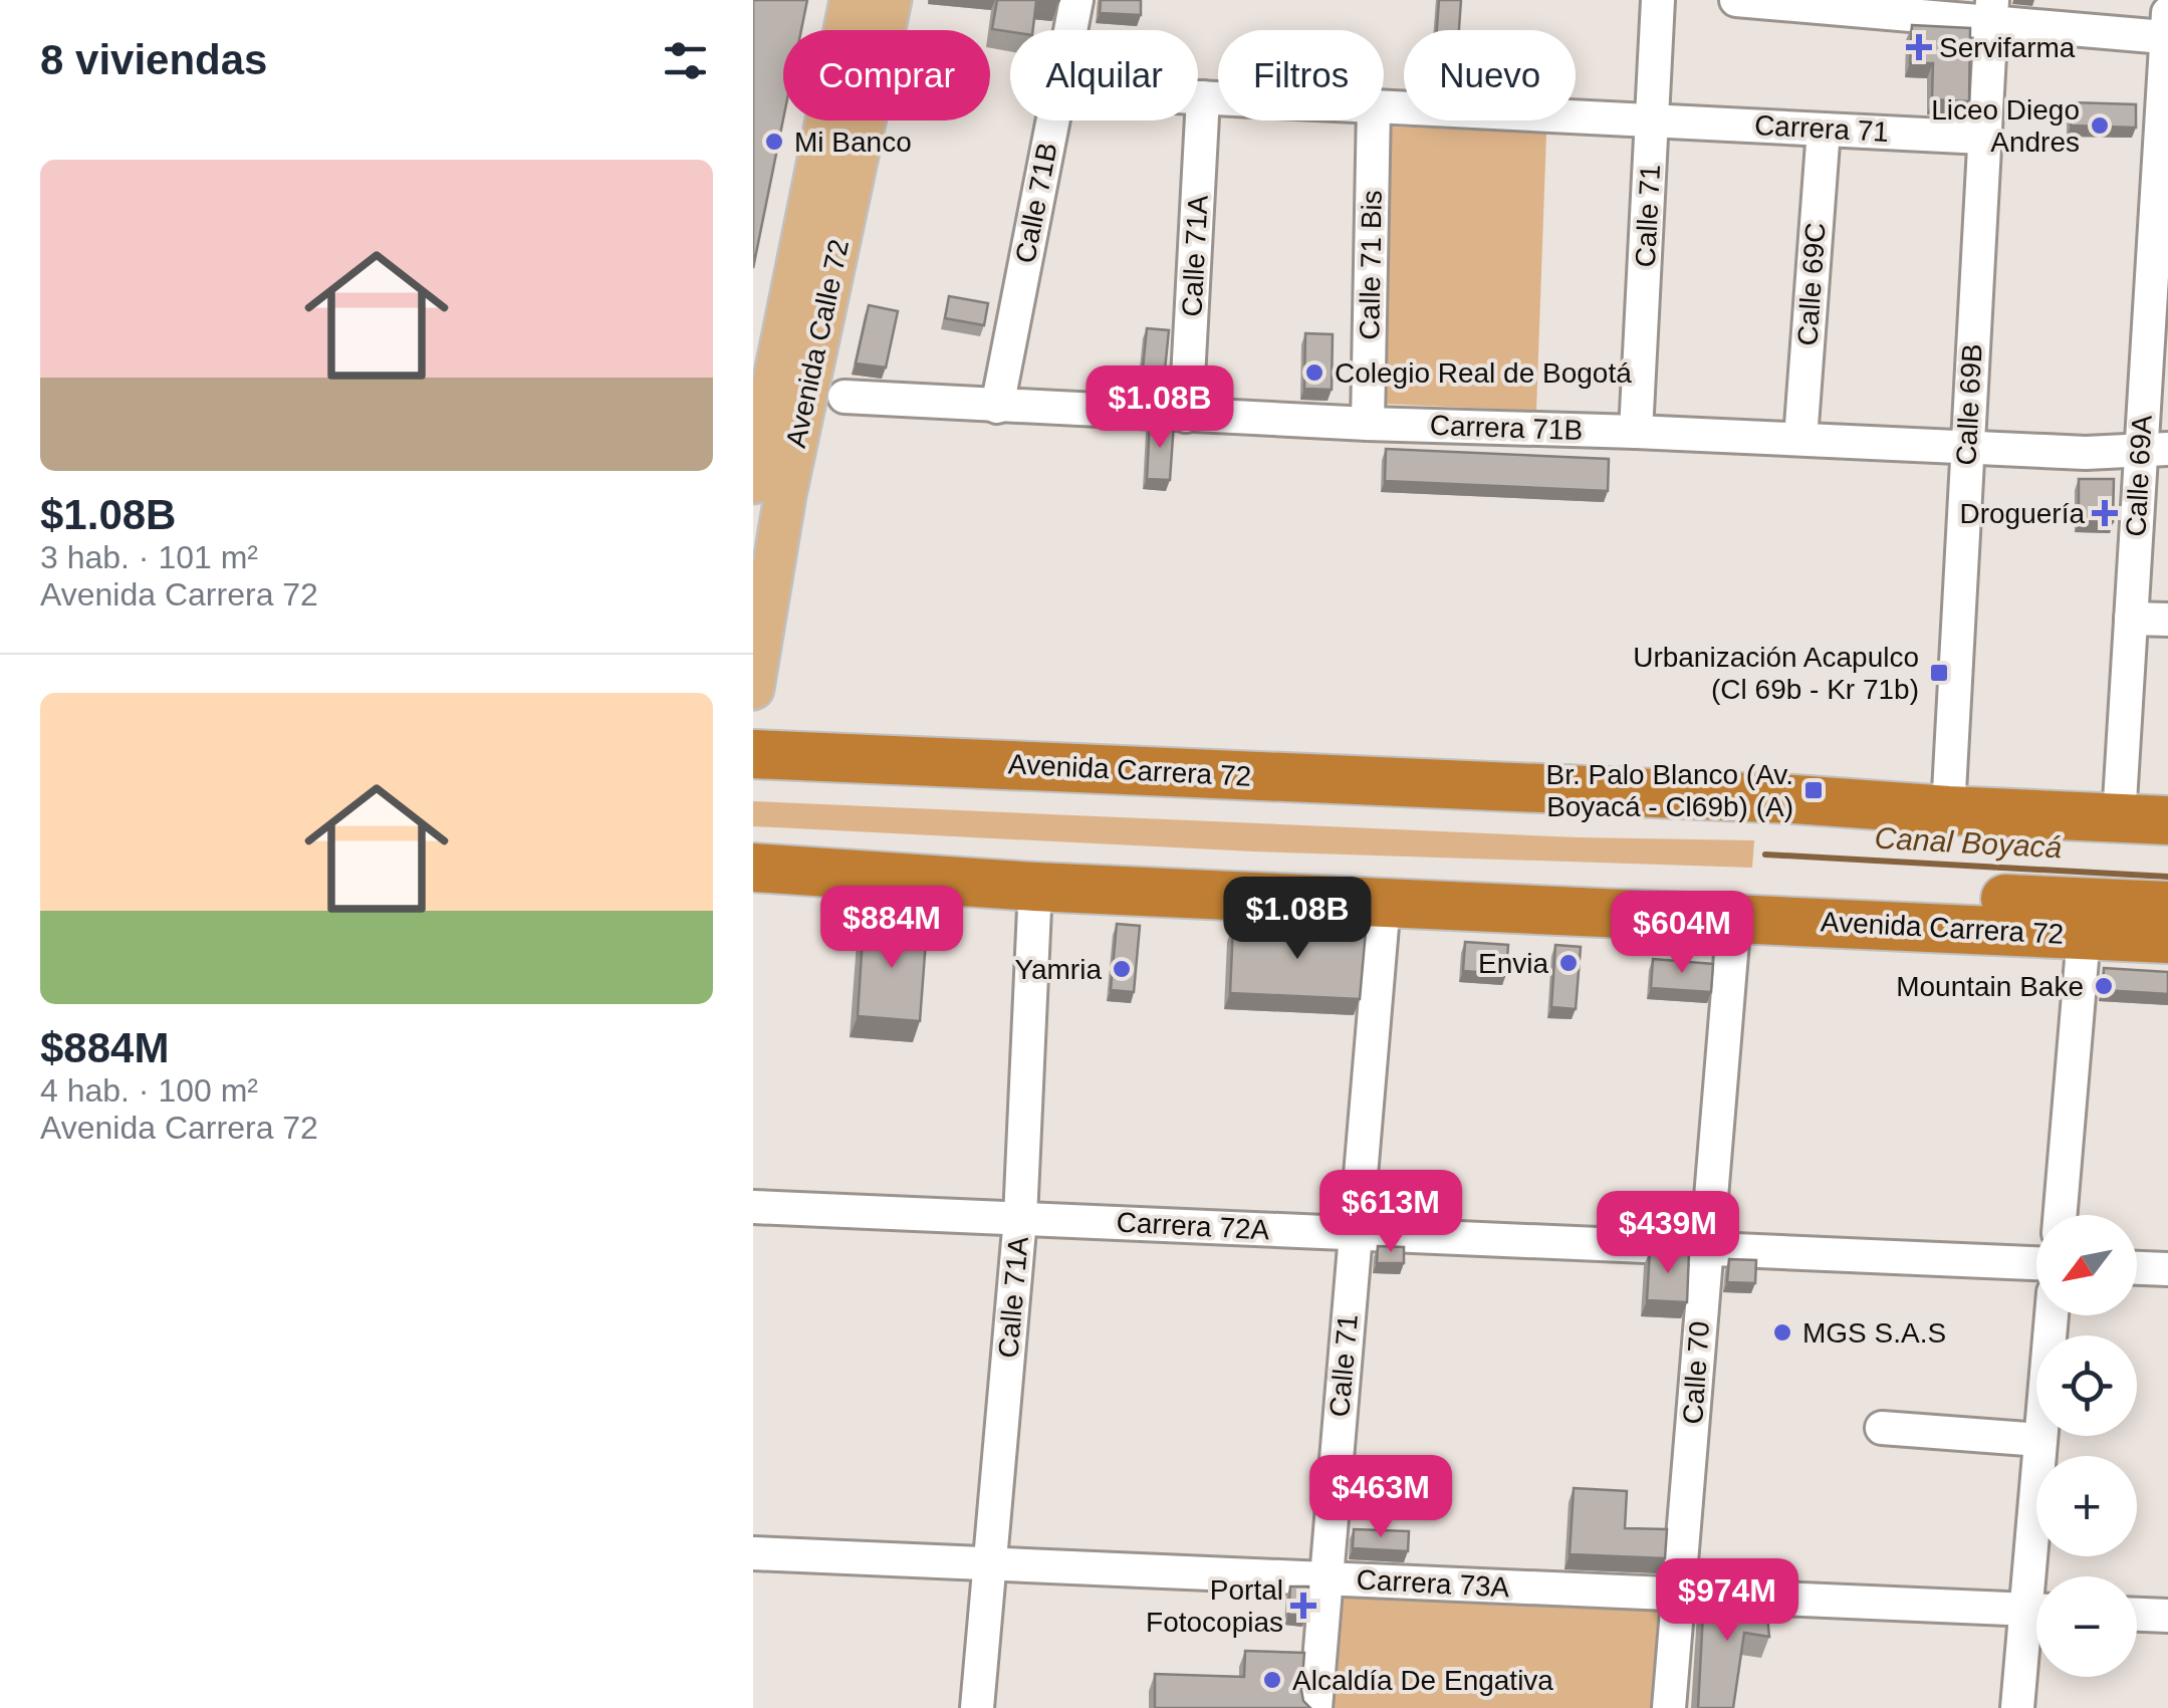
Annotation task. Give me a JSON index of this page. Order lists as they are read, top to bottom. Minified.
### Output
{"streets":{"highway":["Avenida Carrera 72"],"main road":["Avenida Calle 72"],"street":["Carrera 71","Calle 71B","Calle 71","Calle 71A","Calle 71 Bis","Calle 69C","Calle 69B","Carrera 71B","Calle 69A","Carrera 72A","Calle 70","Carrera 73A"]},"crossings":[["Carrera 71","Calle 71"],["Carrera 71","Calle 71A"],["Carrera 71","Calle 69C"],["Carrera 71","Calle 69B"],["Calle 71B","Carrera 71B"],["Calle 71","Carrera 71B"],["Calle 71","Avenida Carrera 72"],["Calle 71","Carrera 72A"],["Calle 71","Carrera 73A"],["Calle 71A","Carrera 71B"],["Calle 71A","Avenida Carrera 72"],["Calle 71A","Carrera 72A"],["Calle 71A","Carrera 73A"],["Calle 71 Bis","Carrera 71B"],["Calle 69C","Carrera 71B"],["Calle 69B","Carrera 71B"],["Calle 69B","Avenida Carrera 72"],["Carrera 71B","Calle 69A"],["Calle 69A","Avenida Carrera 72"],["Avenida Carrera 72","Calle 70"],["Carrera 72A","Calle 70"],["Calle 70","Carrera 73A"]],"water":["Canal Boyacá"],"places":{"health":["Servifarma","Droguería","Portal Fotocopias"],"other":["Liceo Diego Andres","Mi Banco","Colegio Real de Bogotá","Envia","Yamria","Mountain Bake","MGS S.A.S","Alcaldía De Engativa"],"transit":["Urbanización Acapulco (Cl 69b - Kr 71b)","Br. Palo Blanco (Av. Boyacá - Cl69b) (A)"]},"north":"bottom left","page":{"heading":"8 viviendas","chip":["Comprar","Alquilar","Filtros","Nuevo"],"list":[{"name":"$1.08B","note":"3 hab. · 101 m² · Avenida Carrera 72"},{"name":"$884M","note":"4 hab. · 100 m² · Avenida Carrera 72"}],"price":["$1.08B","$1.08B","$884M","$604M","$613M","$439M","$463M","$974M"],"map_buttons":["+","−"]}}
